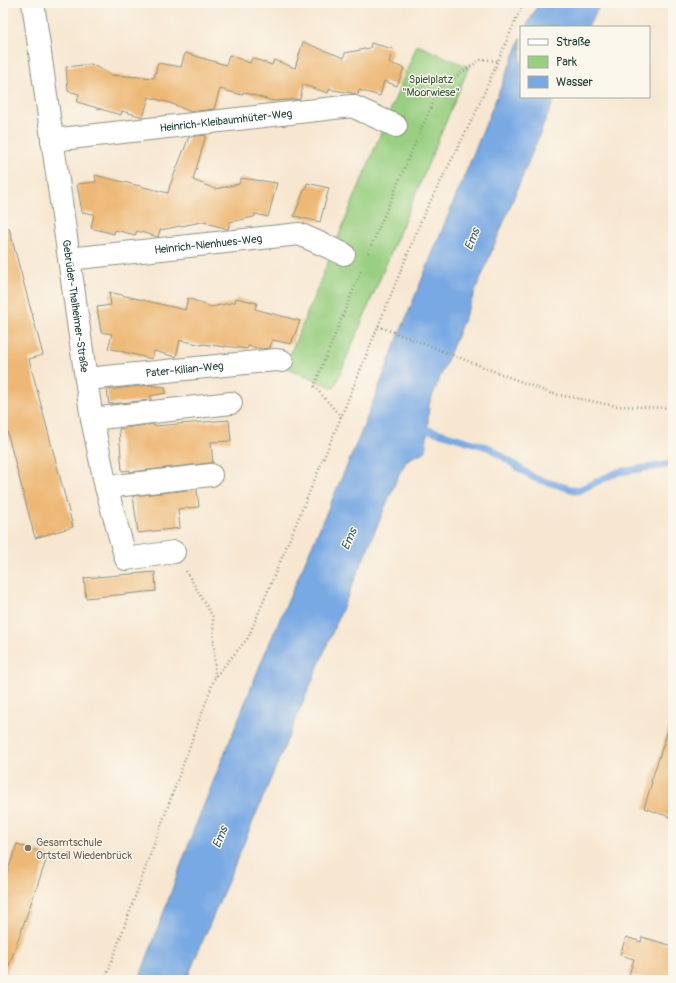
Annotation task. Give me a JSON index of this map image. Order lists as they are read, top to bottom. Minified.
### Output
{"streets":{"street":["Heinrich-Kleibaumhüter-Weg","Heinrich-Nienhues-Weg","Gebrüder-Thalheimer-Straße","Pater-Kilian-Weg"]},"crossings":[["Heinrich-Kleibaumhüter-Weg","Gebrüder-Thalheimer-Straße"],["Heinrich-Nienhues-Weg","Gebrüder-Thalheimer-Straße"],["Gebrüder-Thalheimer-Straße","Pater-Kilian-Weg"]],"water":["Ems"],"parks":["Spielplatz \"Moorwiese\""],"places":["Gesamtschule Ortsteil Wiedenbrück"],"legend":["Straße","Park","Wasser"]}
